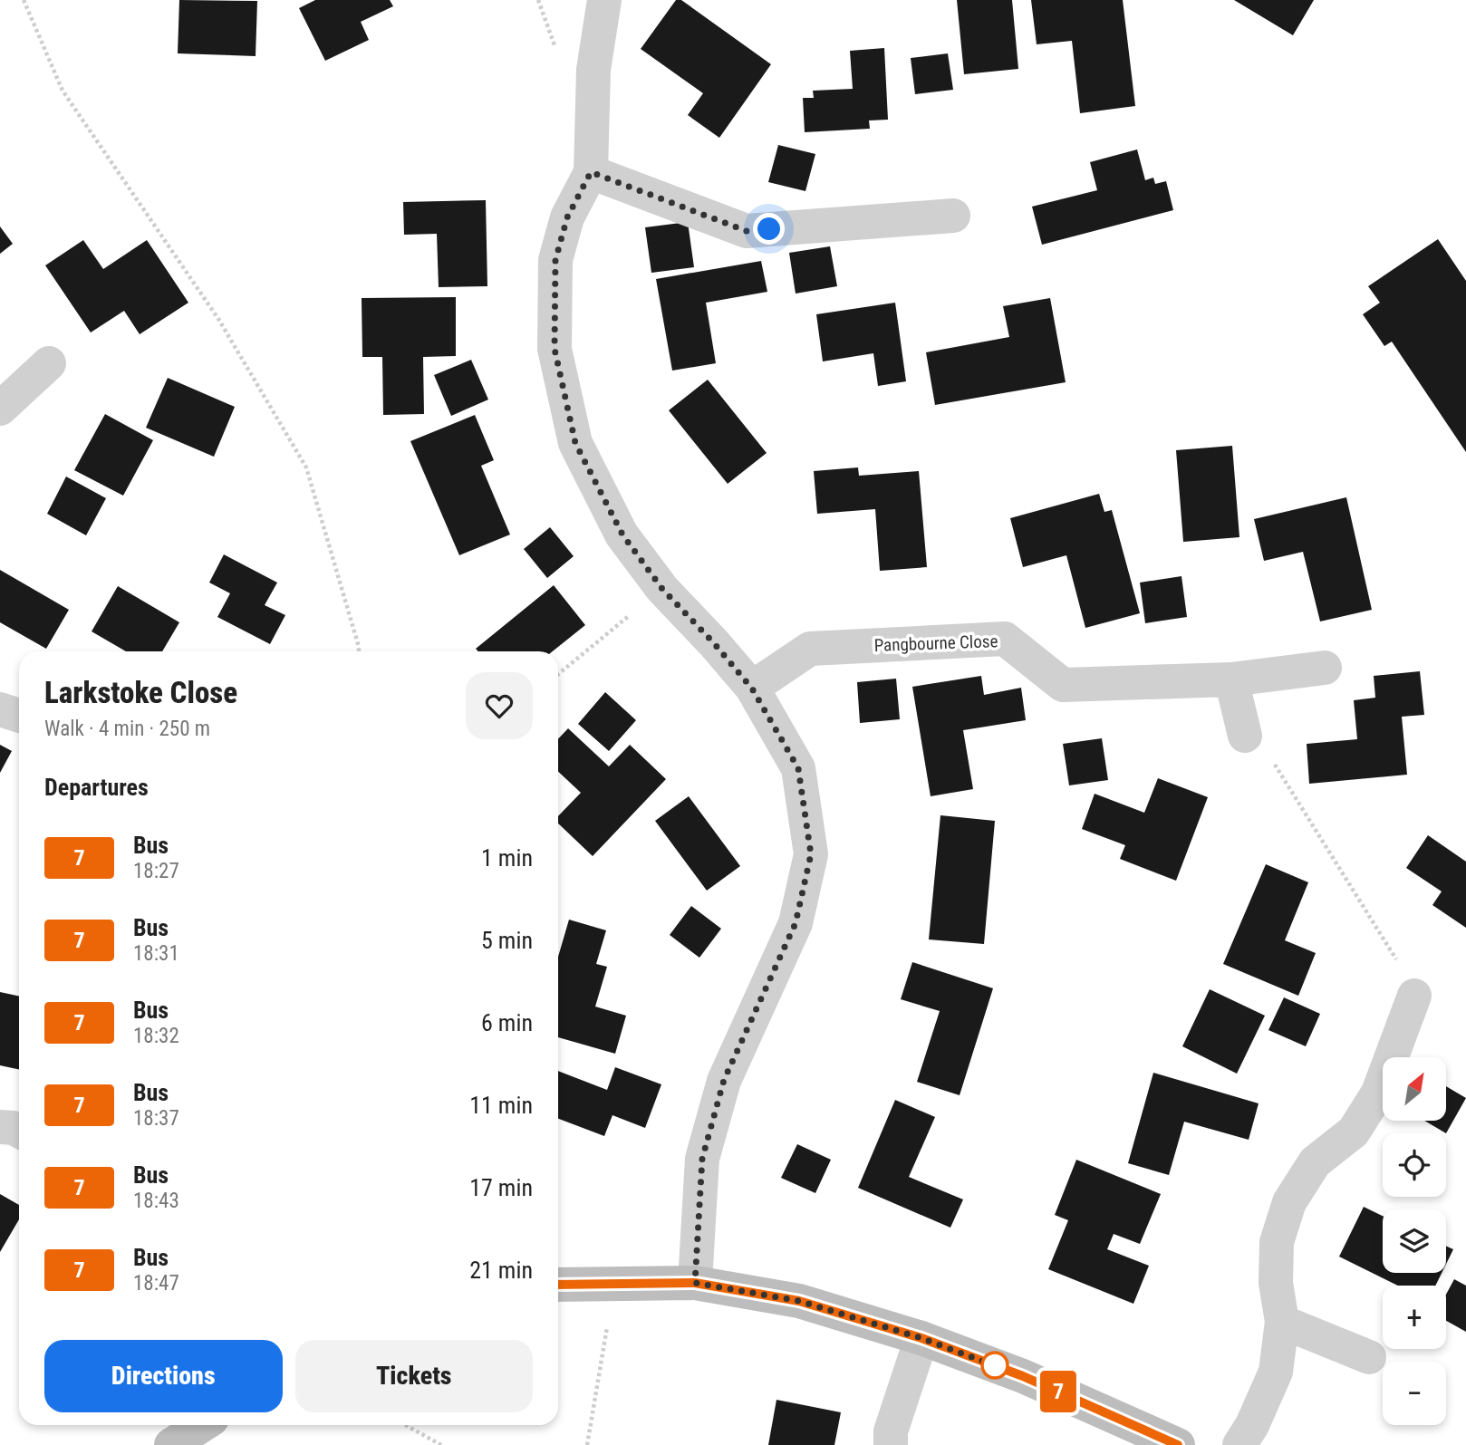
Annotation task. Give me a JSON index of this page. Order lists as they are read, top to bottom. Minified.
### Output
{"streets":{"street":["Pangbourne Close"]},"lines":["bus line 7"],"north":"top right","page":{"on_map":"7","heading":[["Larkstoke Close","Walk · 4 min · 250 m"],"Departures"],"list":[{"mark":"7","name":"Bus","note":"18:27","value":"1 min"},{"mark":"7","name":"Bus","note":"18:31","value":"5 min"},{"mark":"7","name":"Bus","note":"18:32","value":"6 min"},{"mark":"7","name":"Bus","note":"18:37","value":"11 min"},{"mark":"7","name":"Bus","note":"18:43","value":"17 min"},{"mark":"7","name":"Bus","note":"18:47","value":"21 min"}],"map_buttons":["+","−"],"buttons":["Directions","Tickets"]}}
